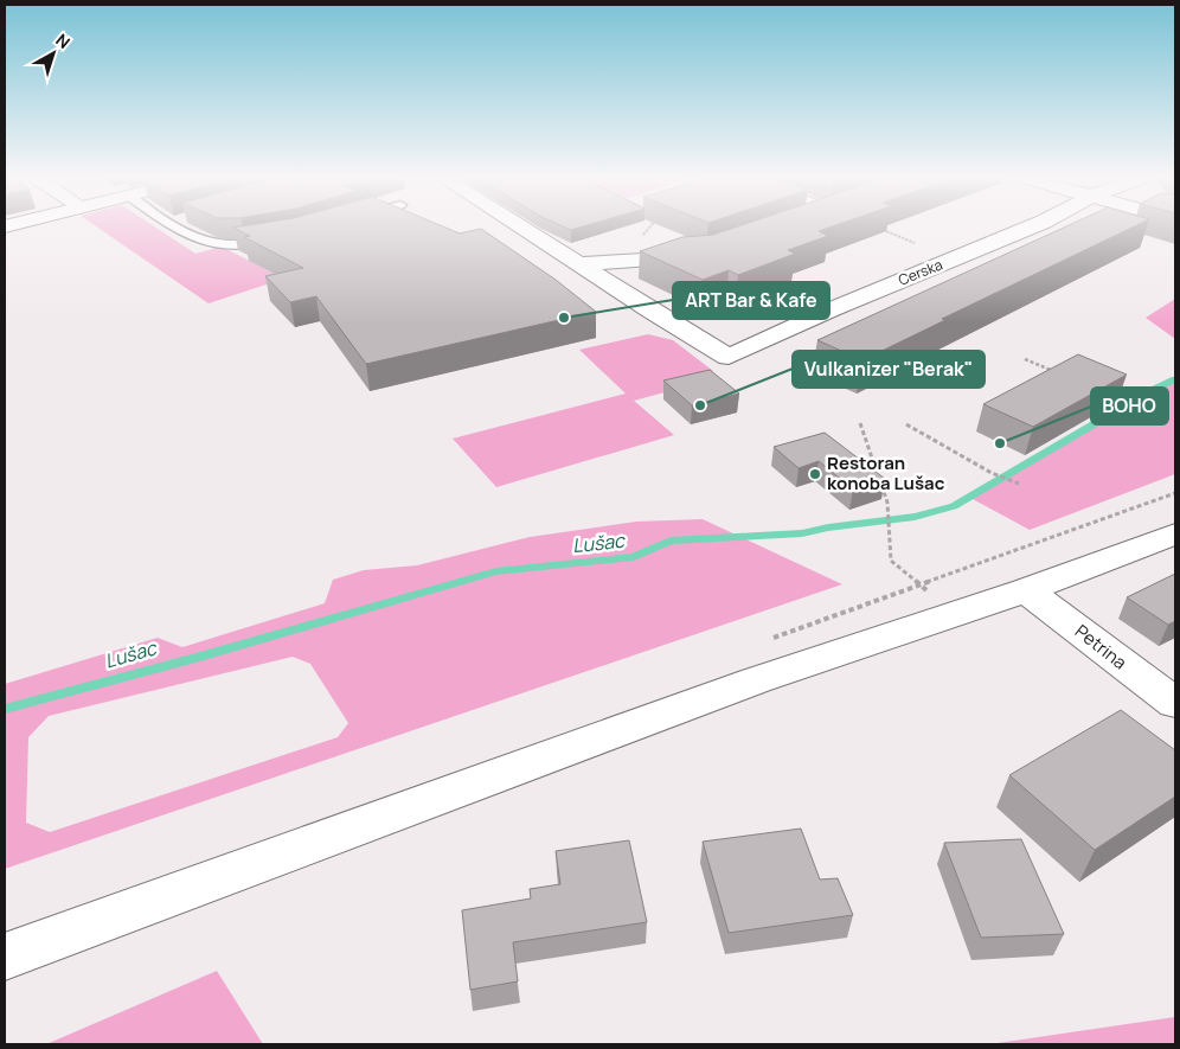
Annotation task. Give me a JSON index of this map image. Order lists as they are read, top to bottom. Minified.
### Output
{"streets":{"street":["Cerska","Petrina"]},"water":["Lušac"],"places":["ART Bar & Кafe","Vulkanizer \"Berak\"","BOHO","Restoran konoba Lušac"],"north":"top right"}
